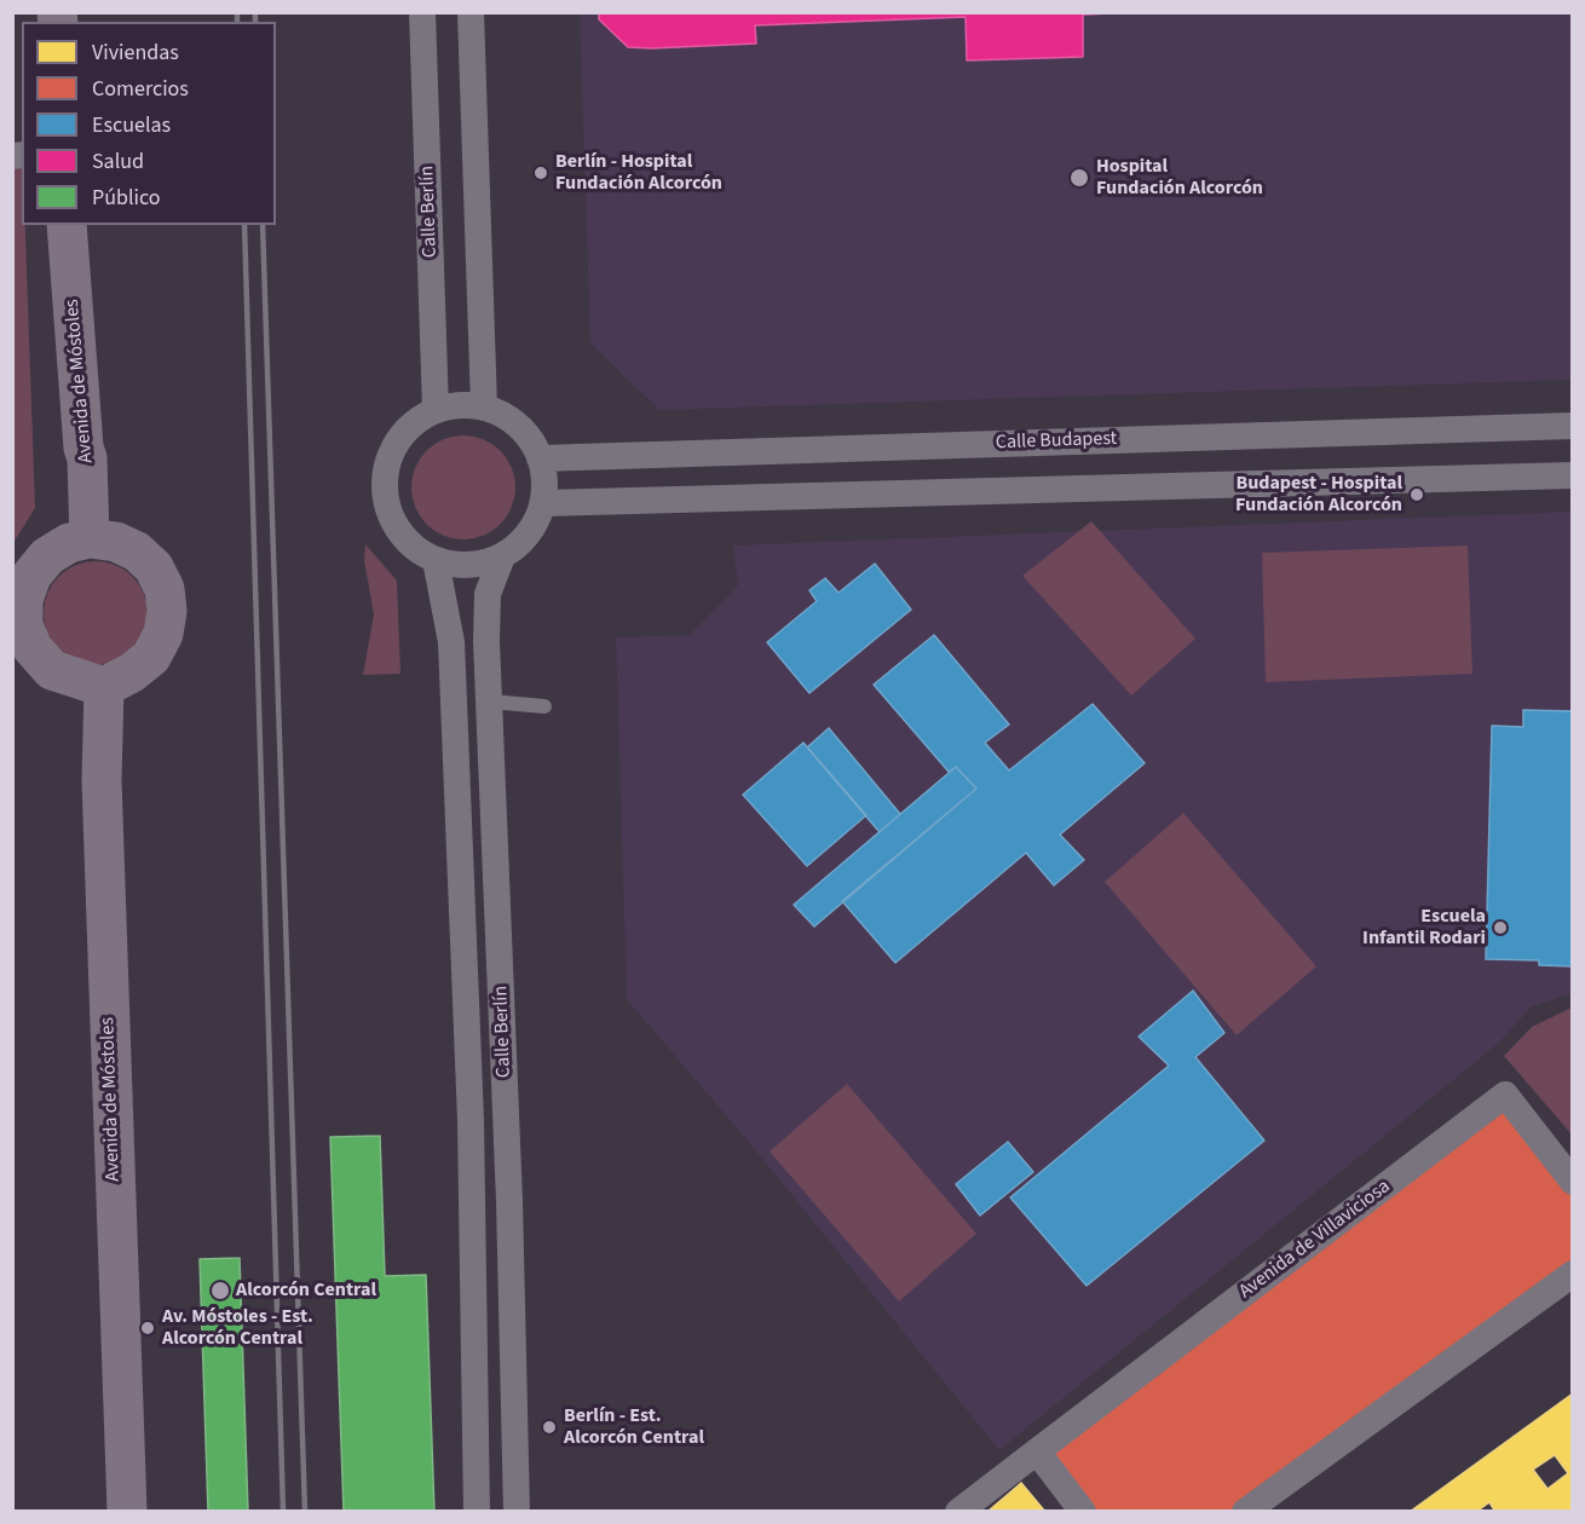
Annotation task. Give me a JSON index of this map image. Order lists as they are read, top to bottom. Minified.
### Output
{"streets":{"main road":["Avenida de Móstoles"],"street":["Calle Berlín","Calle Budapest","Avenida de Villaviciosa"]},"crossings":[["Calle Berlín","Calle Budapest"]],"places":["Berlín - Hospital Fundación Alcorcón","Hospital Fundación Alcorcón","Budapest - Hospital Fundación Alcorcón","Escuela Infantil Rodari","Alcorcón Central","Av. Móstoles - Est. Alcorcón Central","Berlín - Est. Alcorcón Central"],"legend":["Viviendas","Comercios","Escuelas","Salud","Público"]}
